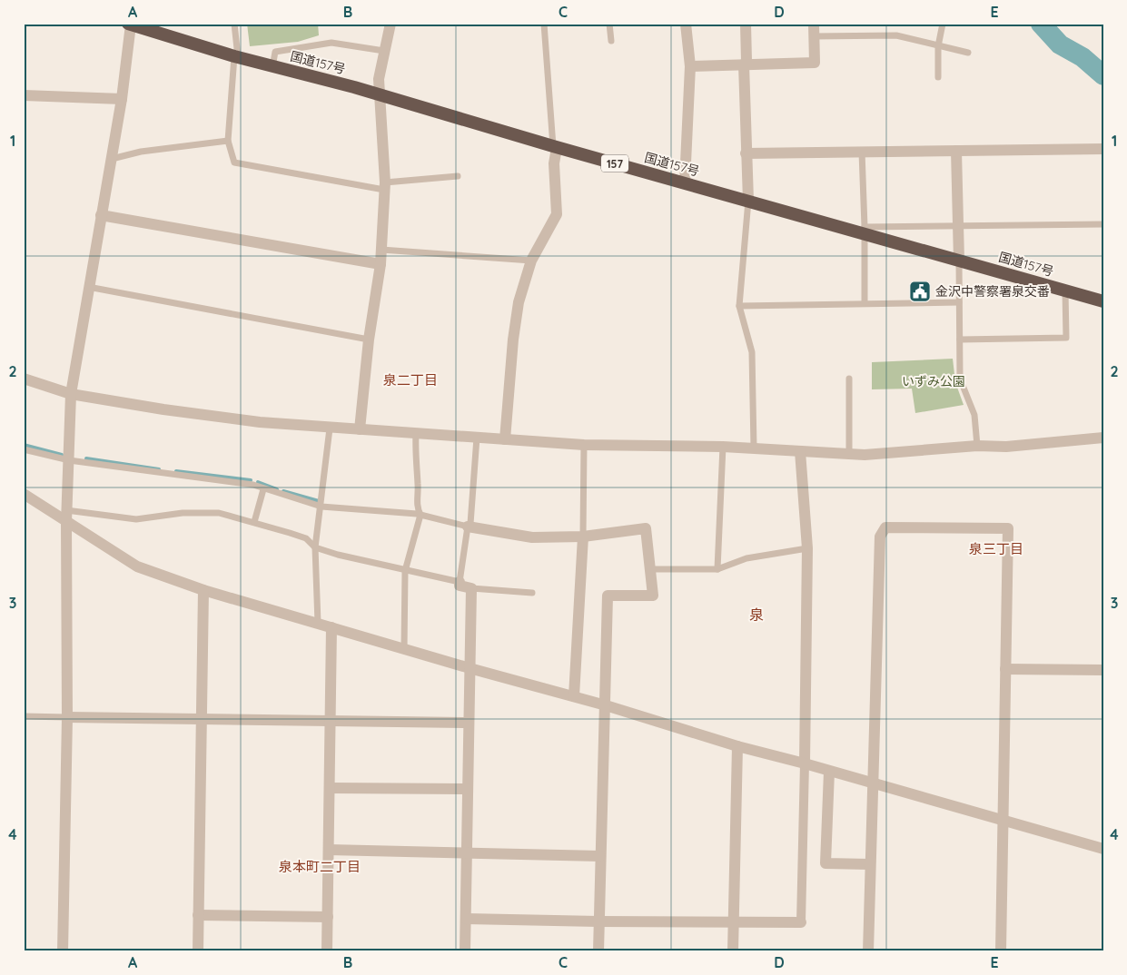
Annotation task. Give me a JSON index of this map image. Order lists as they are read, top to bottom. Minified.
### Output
{"streets":{"highway":["国道157号","157"]},"districts":["泉二丁目","泉三丁目","泉","泉本町二丁目"],"parks":["いずみ公園"],"places":{"public building":["金沢中警察署泉交番"]},"grid":{"columns":["A","B","C","D","E"],"rows":["1","2","3","4"]}}
